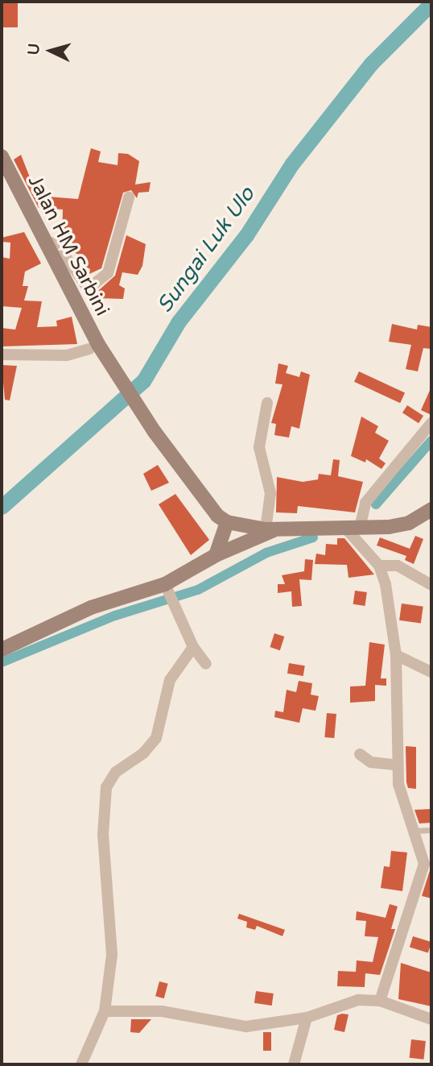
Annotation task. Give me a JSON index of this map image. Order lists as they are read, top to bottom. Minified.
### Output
{"streets":{"main road":["Jalan HM Sarbini"]},"water":["Sungai Luk Ulo"],"north":"left"}
